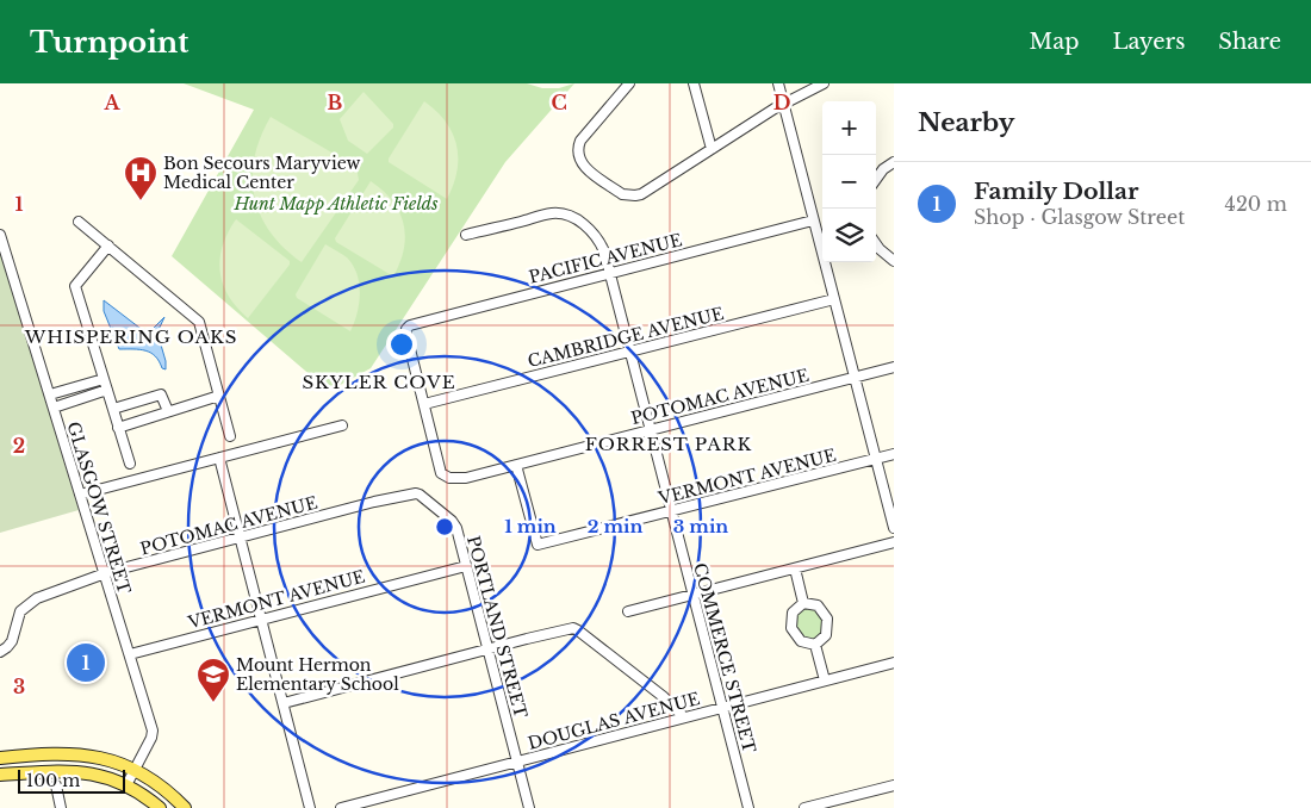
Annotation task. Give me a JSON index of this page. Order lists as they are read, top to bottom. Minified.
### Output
{"streets":{"street":["PACIFIC AVENUE","CAMBRIDGE AVENUE","POTOMAC AVENUE","VERMONT AVENUE","GLASGOW STREET","PORTLAND STREET","COMMERCE STREET","DOUGLAS AVENUE"]},"crossings":[["PACIFIC AVENUE","CAMBRIDGE AVENUE"],["PACIFIC AVENUE","POTOMAC AVENUE"],["PACIFIC AVENUE","COMMERCE STREET"],["CAMBRIDGE AVENUE","POTOMAC AVENUE"],["CAMBRIDGE AVENUE","COMMERCE STREET"],["POTOMAC AVENUE","VERMONT AVENUE"],["POTOMAC AVENUE","GLASGOW STREET"],["POTOMAC AVENUE","PORTLAND STREET"],["POTOMAC AVENUE","COMMERCE STREET"],["VERMONT AVENUE","GLASGOW STREET"],["VERMONT AVENUE","PORTLAND STREET"],["VERMONT AVENUE","COMMERCE STREET"],["PORTLAND STREET","DOUGLAS AVENUE"],["COMMERCE STREET","DOUGLAS AVENUE"]],"districts":["WHISPERING OAKS","SKYLER COVE","FORREST PARK"],"parks":["Hunt Mapp Athletic Fields"],"places":{"hospital":["Bon Secours Maryview Medical Center"],"school or university":["Mount Hermon Elementary School"]},"scale_bar":"100 m","page":{"header":"Turnpoint","nav":["Map","Layers","Share"],"heading":"Nearby","map_buttons":["+","−"],"list":[{"mark":"1","name":"Family Dollar","note":"Shop · Glasgow Street","value":"420 m"}],"pins":"1","scale":"100 m"},"grid":{"columns":["A","B","C","D"],"rows":["1","2","3"]},"rings":["1 min","2 min","3 min"]}
